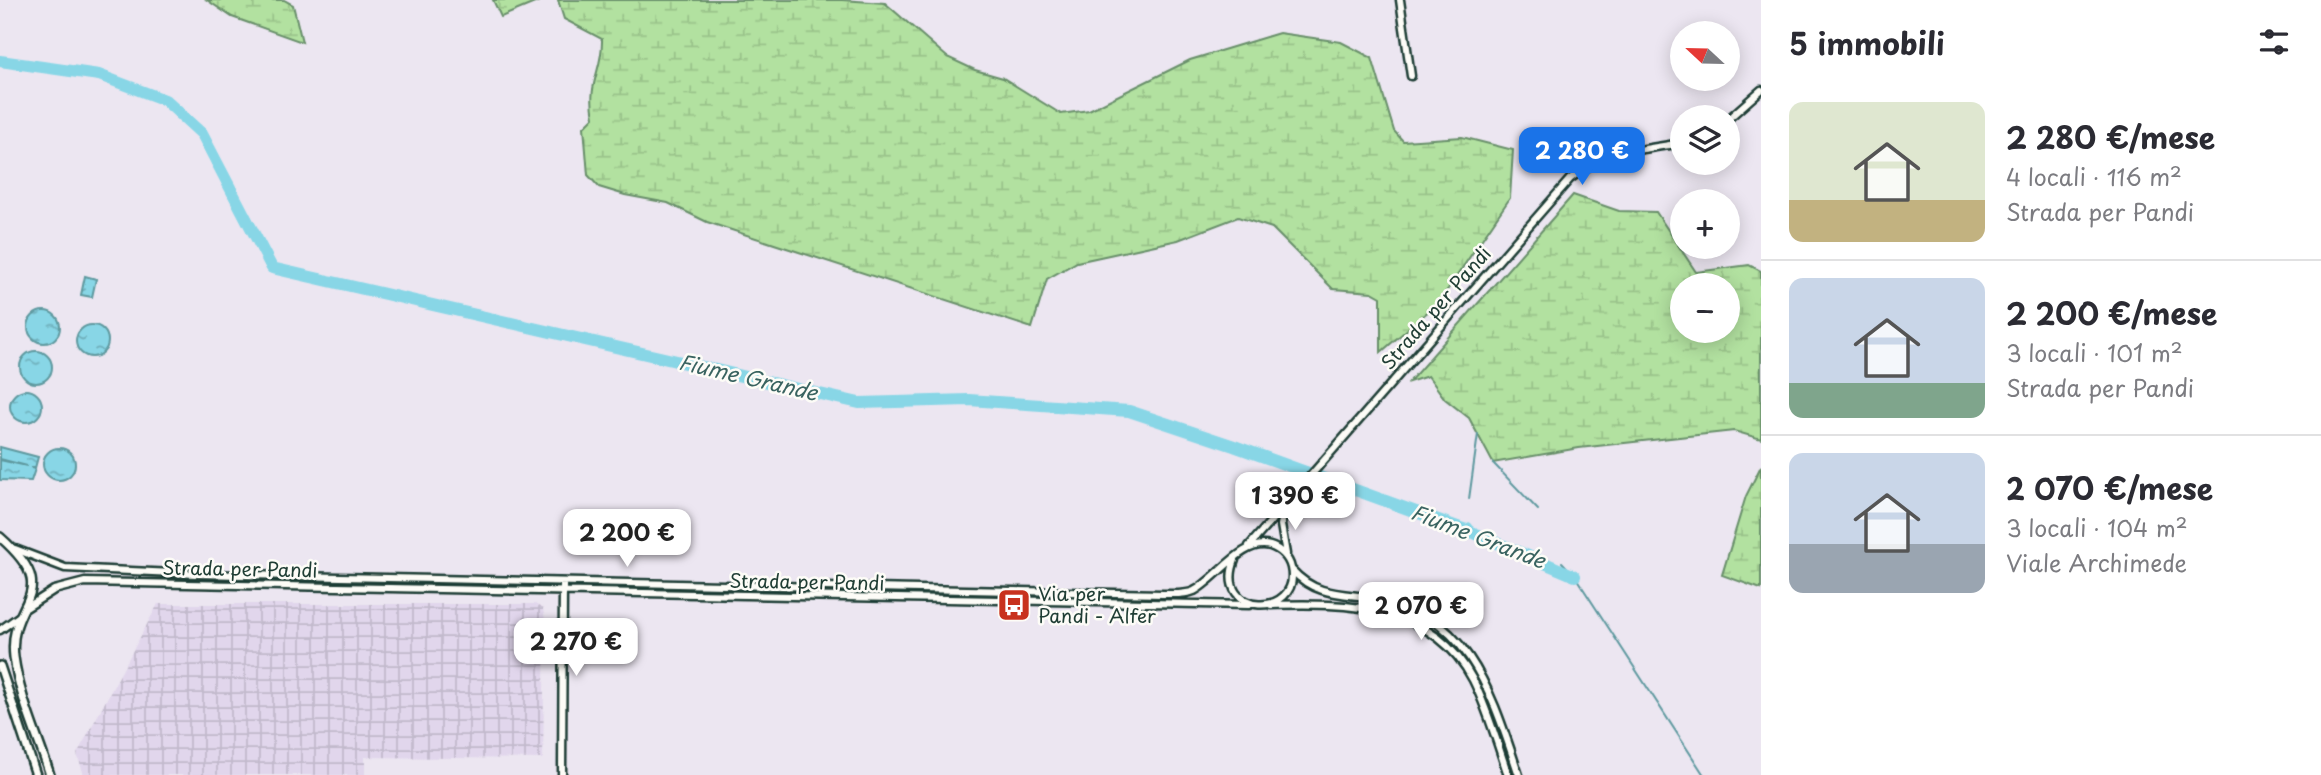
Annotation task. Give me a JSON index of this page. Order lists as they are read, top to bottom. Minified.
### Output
{"streets":{"street":["Strada per Pandi"]},"water":["Fiume Grande"],"places":{"bus stop":["Via per Pandi - Alfer"]},"north":"left","page":{"heading":"5 immobili","map_buttons":["+","−"],"list":[{"name":"2 280 €/mese","note":"4 locali · 116 m² · Strada per Pandi"},{"name":"2 200 €/mese","note":"3 locali · 101 m² · Strada per Pandi"},{"name":"2 070 €/mese","note":"3 locali · 104 m² · Viale Archimede"}],"price":["2 280 €","1 390 €","2 200 €","2 070 €","2 270 €"]}}
